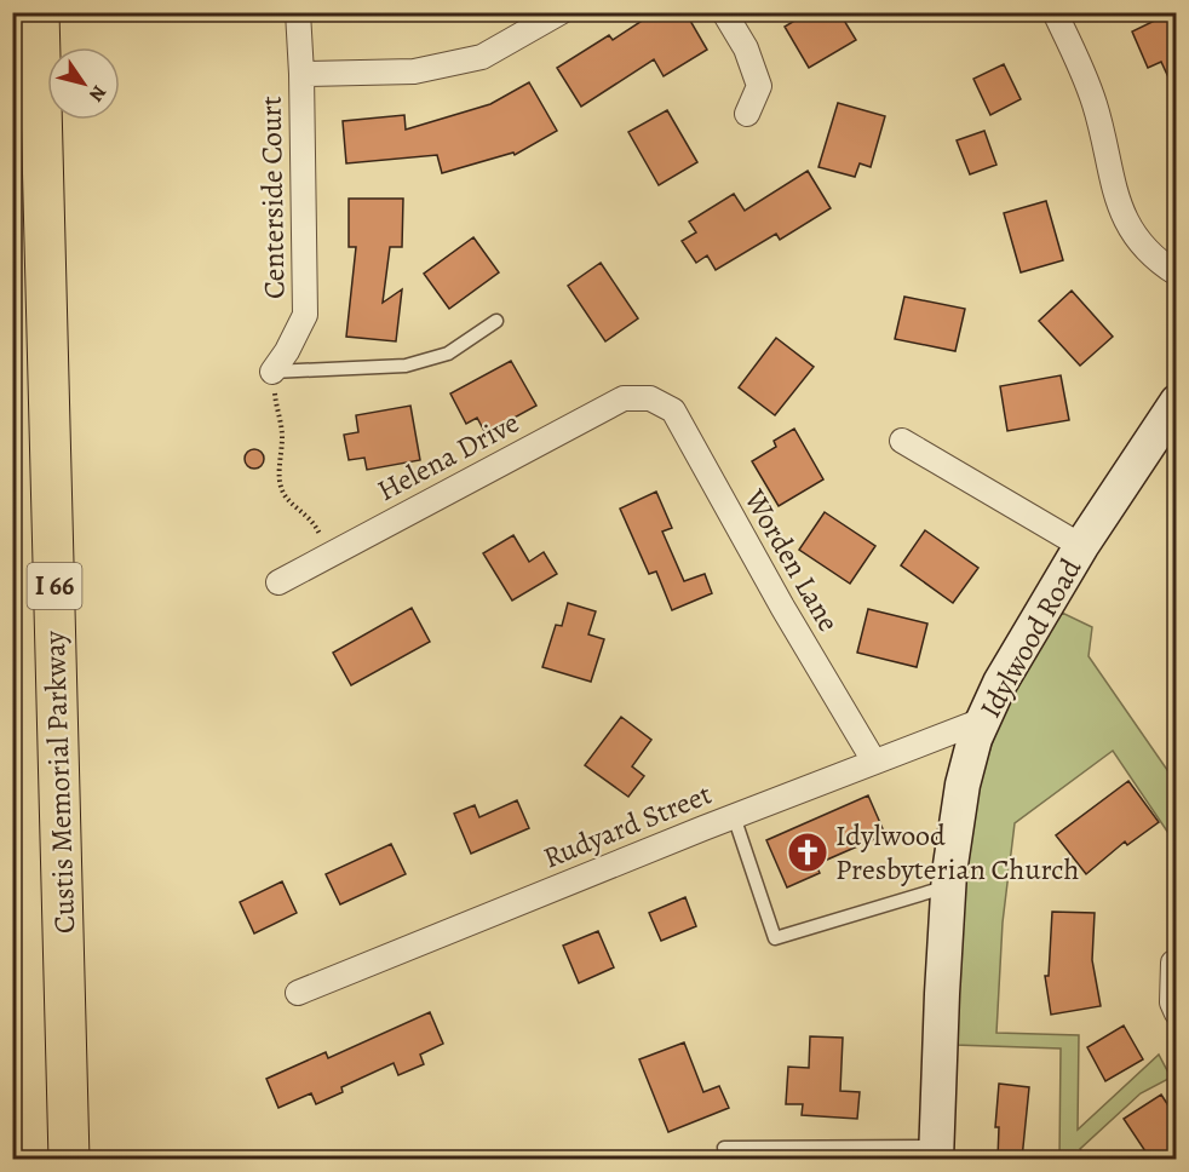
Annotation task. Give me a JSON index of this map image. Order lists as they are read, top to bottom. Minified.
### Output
{"streets":{"highway":["I 66","Custis Memorial Parkway"],"main road":["Idylwood Road"],"street":["Centerside Court","Helena Drive","Worden Lane","Rudyard Street"]},"crossings":[["Helena Drive","Worden Lane"],["Worden Lane","Rudyard Street"],["Idylwood Road","Rudyard Street"]],"places":{"church":["Idylwood Presbyterian Church"]},"north":"bottom right"}
